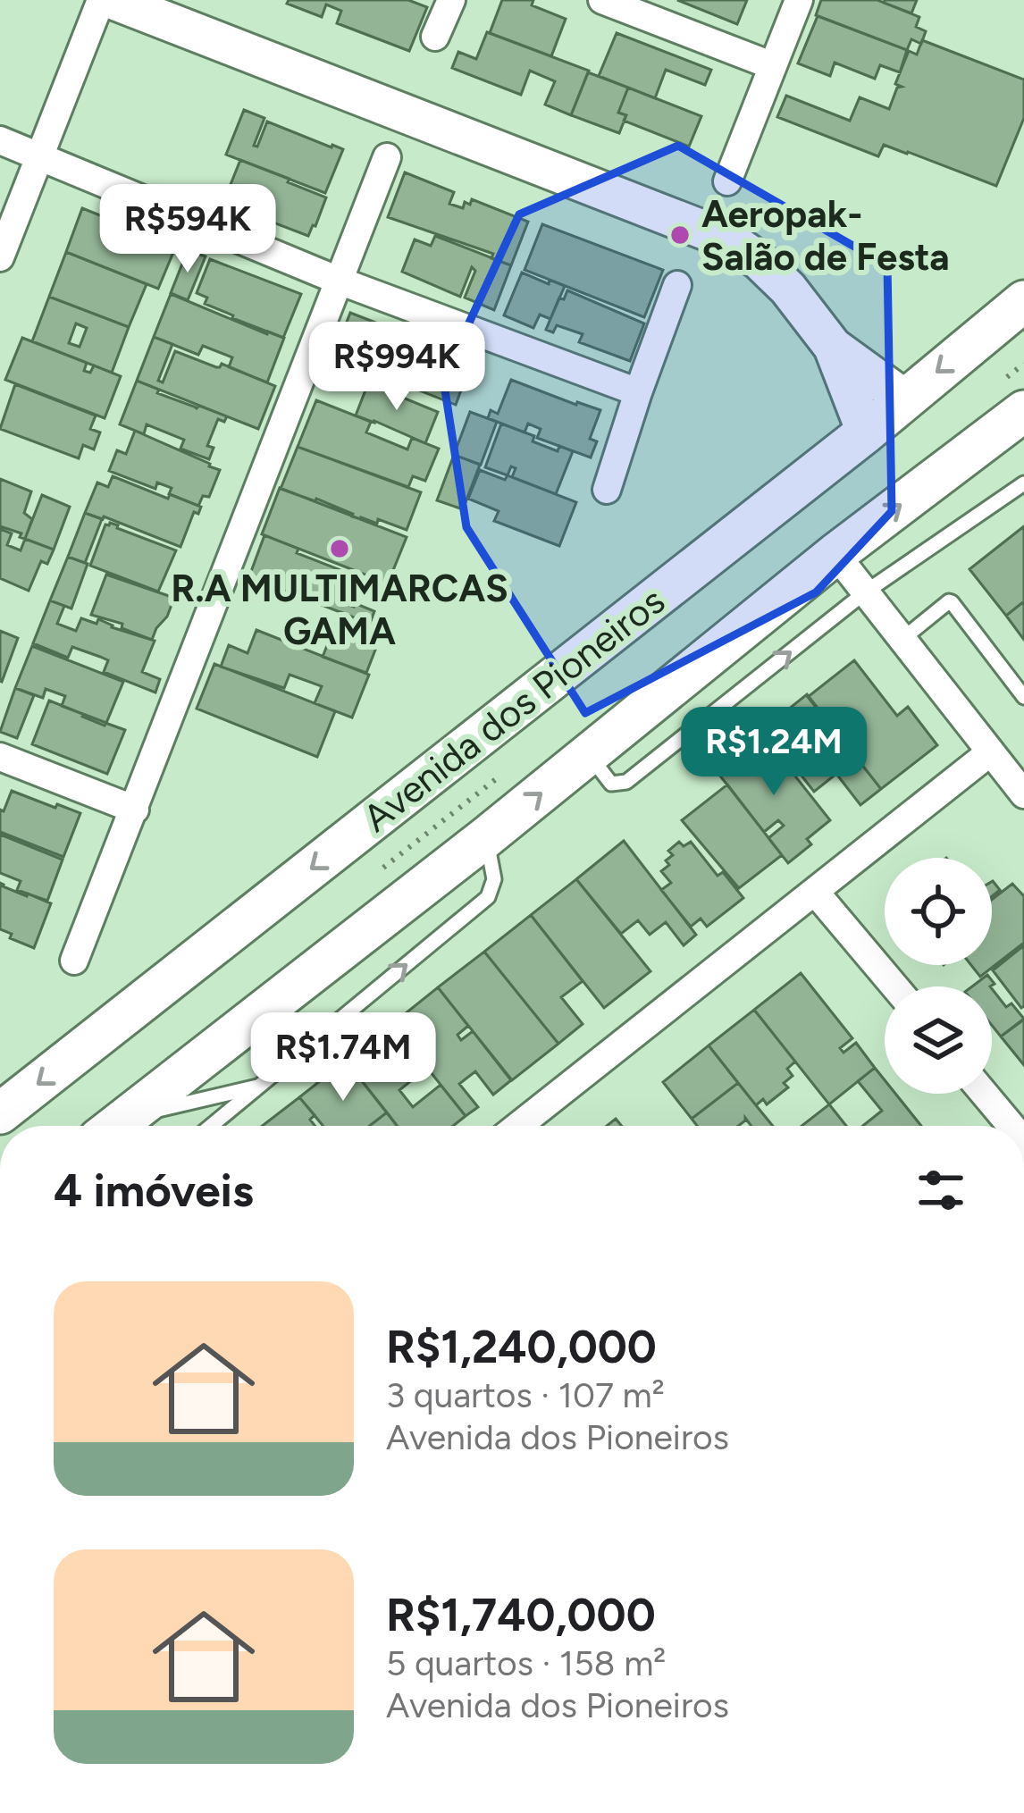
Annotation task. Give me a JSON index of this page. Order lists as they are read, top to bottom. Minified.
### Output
{"streets":{"main road":["Avenida dos Pioneiros"]},"places":["Aeropak- Salão de Festa","R.A MULTIMARCAS GAMA"],"page":{"price":["R$594K","R$994K","R$1.24M","R$1.74M"],"heading":"4 imóveis","list":[{"name":"R$1,240,000","note":"3 quartos · 107 m² · Avenida dos Pioneiros"},{"name":"R$1,740,000","note":"5 quartos · 158 m² · Avenida dos Pioneiros"}]}}
